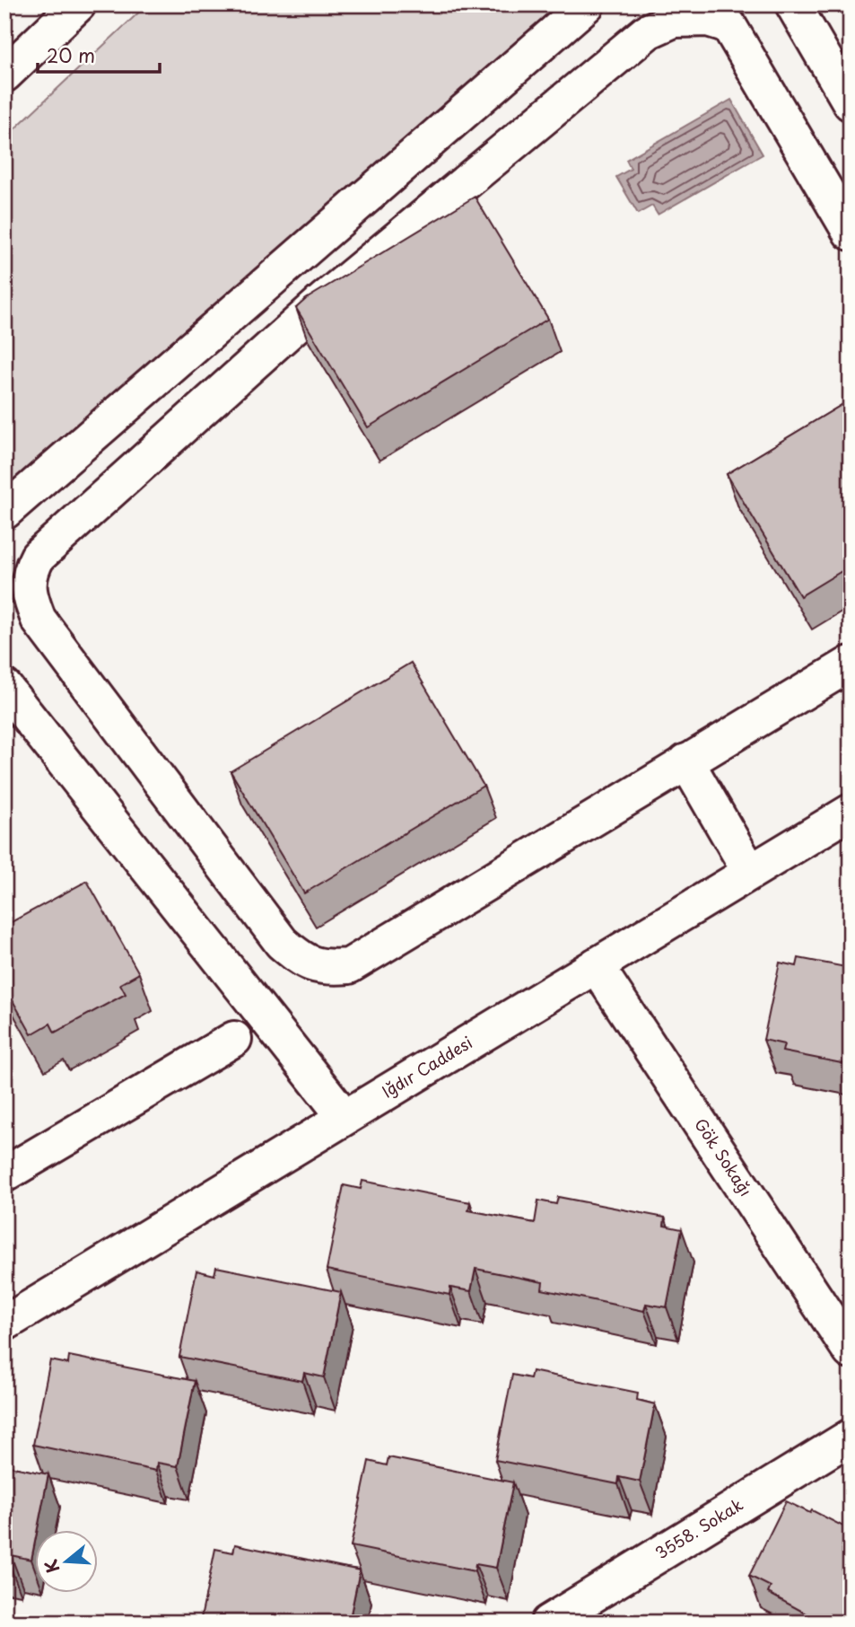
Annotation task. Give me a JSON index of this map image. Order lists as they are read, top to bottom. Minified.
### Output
{"streets":{"street":["Iğdır Caddesi","Gök Sokağı","3558. Sokak"]},"crossings":[["Iğdır Caddesi","Gök Sokağı"]],"scale_bar":"20 m","north":"left"}
